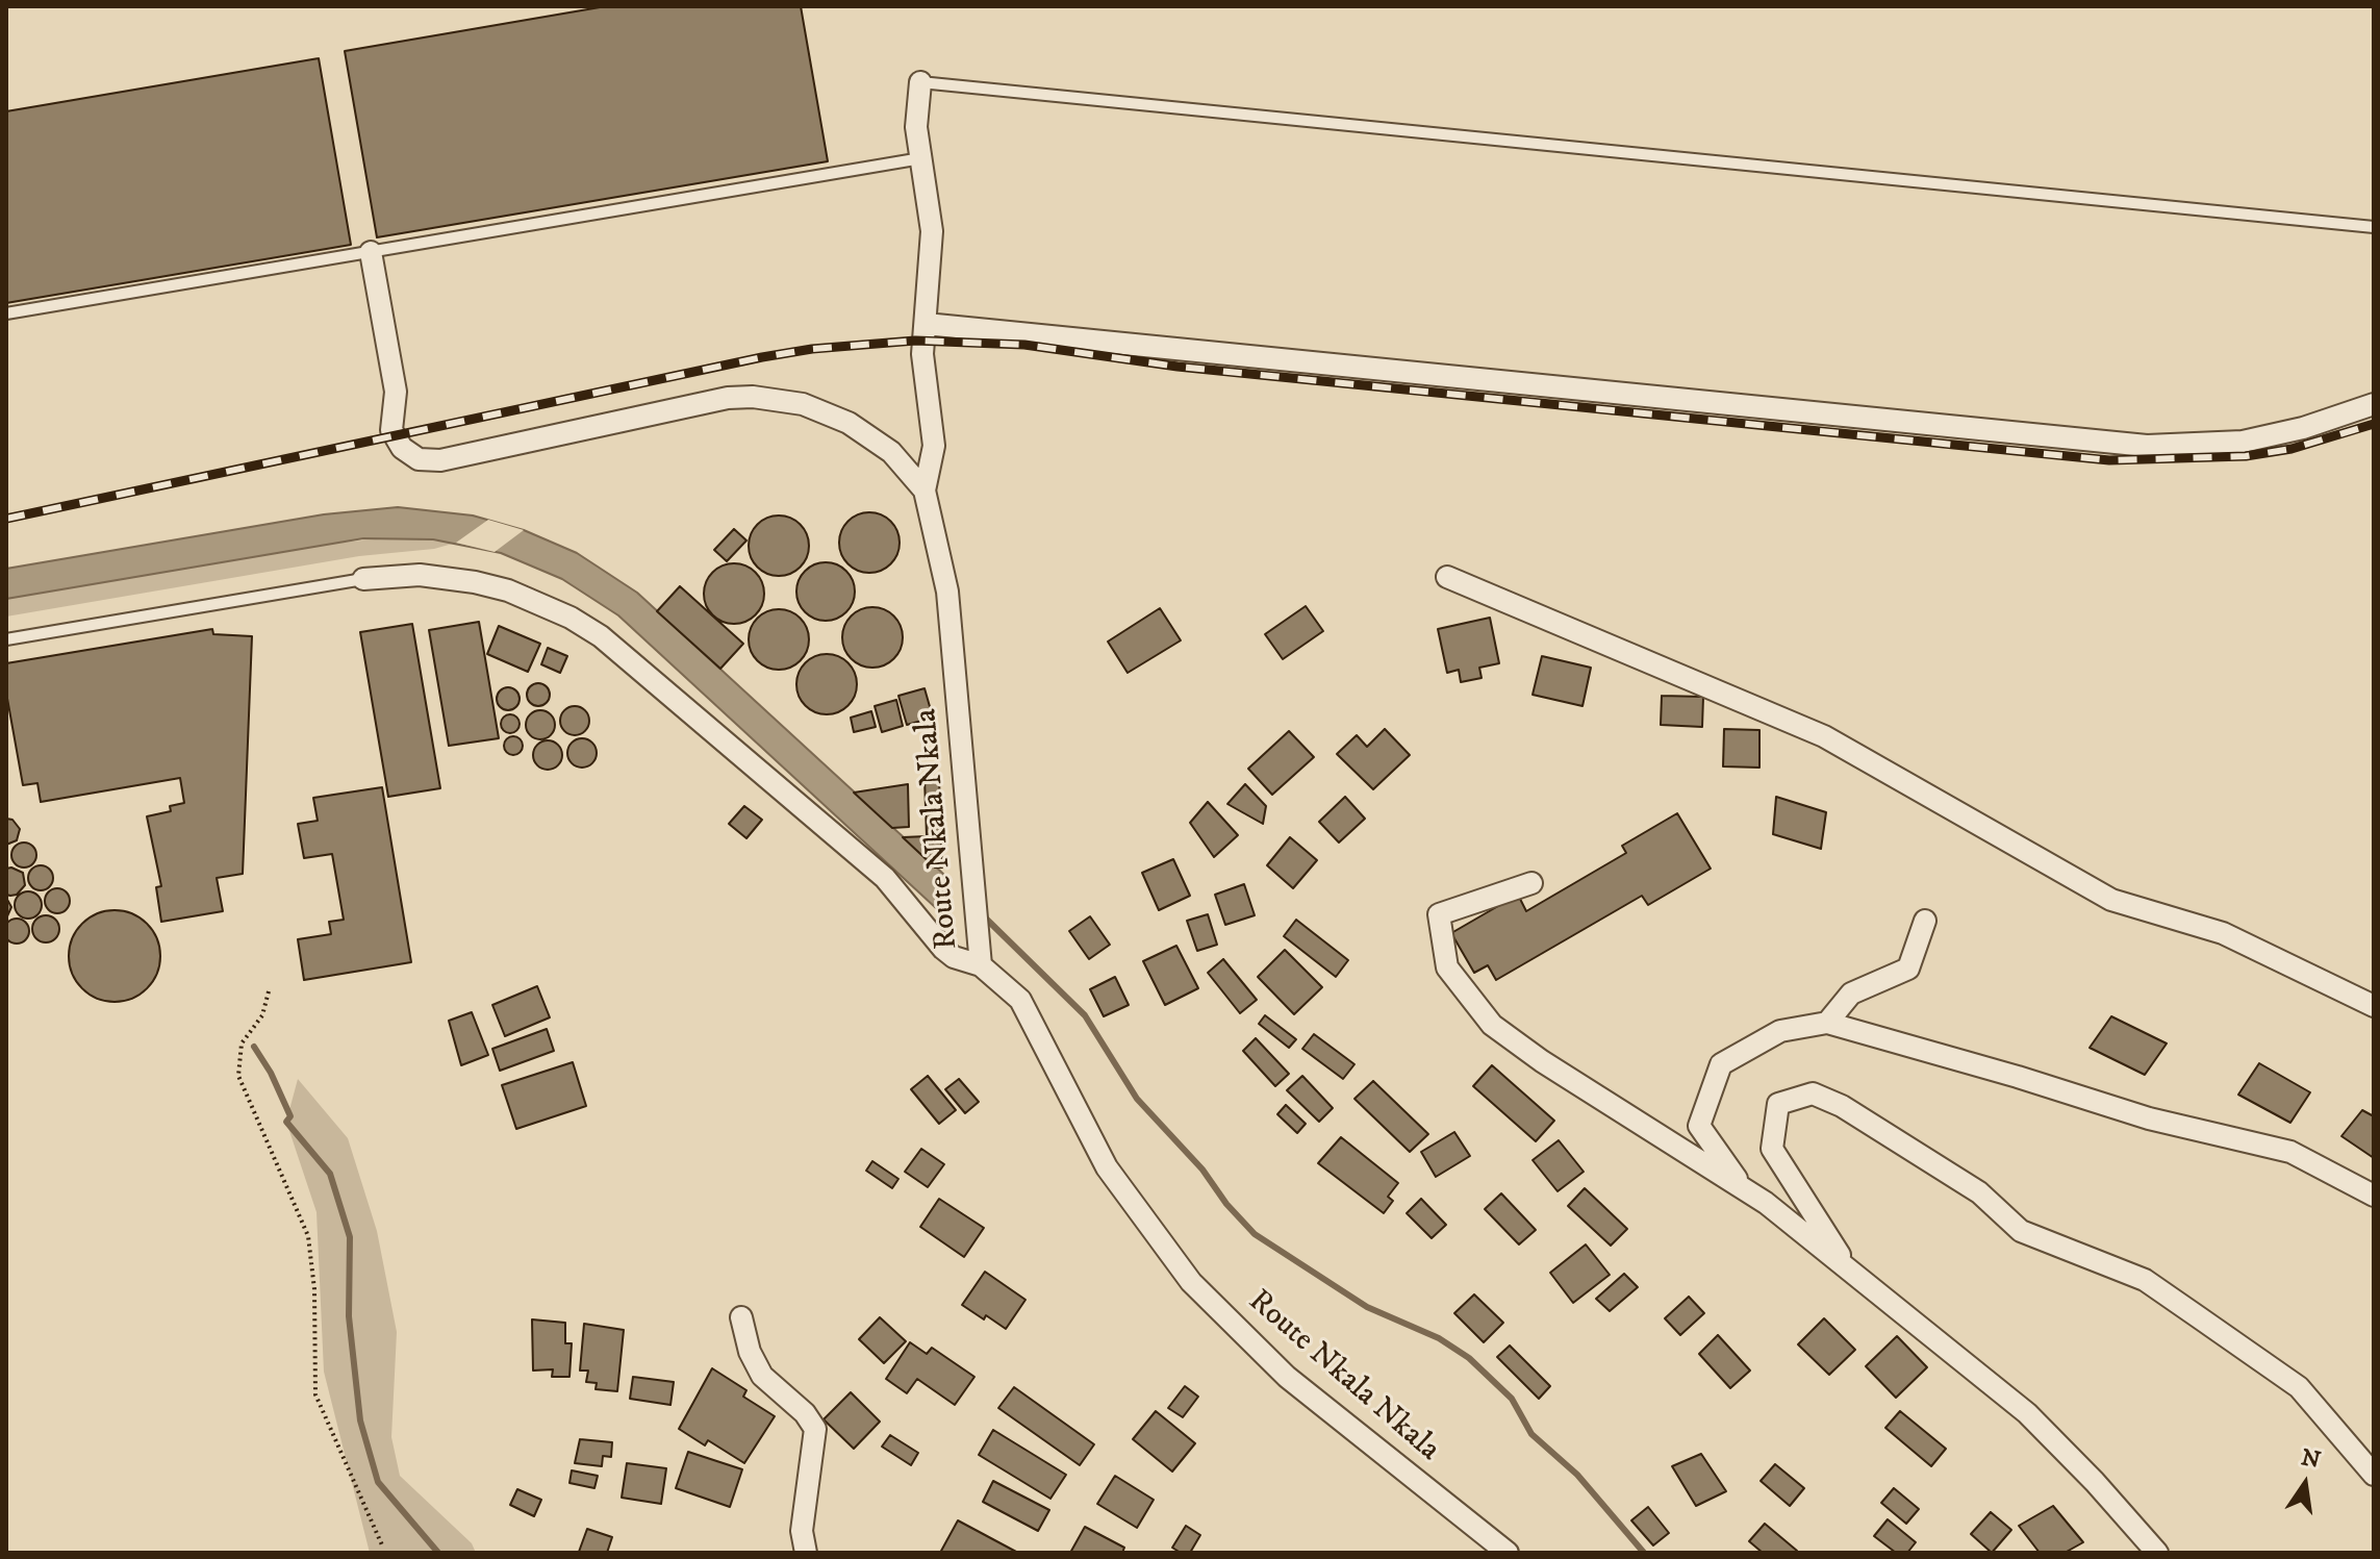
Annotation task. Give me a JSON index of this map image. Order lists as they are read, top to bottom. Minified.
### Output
{"streets":{"street":["Route Nkala Nkala"]},"north":"top"}
